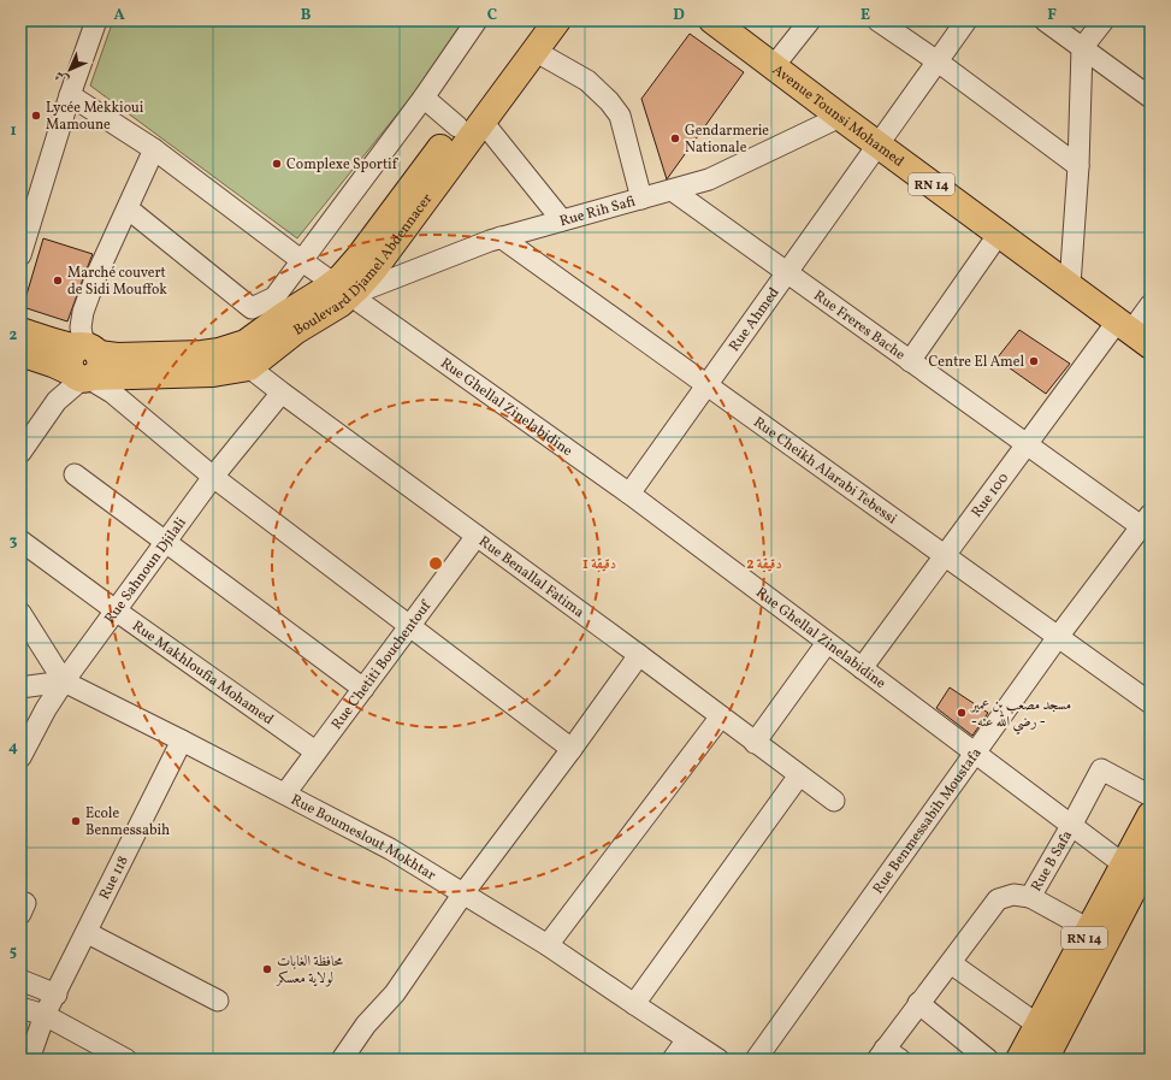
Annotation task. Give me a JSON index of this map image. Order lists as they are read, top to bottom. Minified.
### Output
{"streets":{"main road":["Avenue Tounsi Mohamed","RN 14","Boulevard Djamel Abdennacer"],"street":["Rue Rih Safi","Rue Ahmed","Rue Freres Bache","Rue Ghellal Zinelabidine","Rue Cheikh Alarabi Tebessi","Rue 100","Rue Sahnoun Djilali","Rue Benallal Fatima","Rue Chetiti Bouchentouf","Rue Makhloufia Mohamed","Rue Benmessabih Moustafa","Rue Boumeslout Mokhtar","Rue B Safa","Rue 118"]},"crossings":[["Avenue Tounsi Mohamed","Rue Rih Safi"],["Avenue Tounsi Mohamed","Rue Ahmed"],["Avenue Tounsi Mohamed","Rue 100"],["RN 14","Rue Ghellal Zinelabidine"],["Rue Rih Safi","Boulevard Djamel Abdennacer"],["Rue Rih Safi","Rue Freres Bache"],["Rue Rih Safi","Rue Ghellal Zinelabidine"],["Rue Rih Safi","Rue Cheikh Alarabi Tebessi"],["Boulevard Djamel Abdennacer","Rue Ghellal Zinelabidine"],["Boulevard Djamel Abdennacer","Rue Benallal Fatima"],["Rue Ahmed","Rue Freres Bache"],["Rue Ahmed","Rue Ghellal Zinelabidine"],["Rue Ahmed","Rue Cheikh Alarabi Tebessi"],["Rue Freres Bache","Rue 100"],["Rue Freres Bache","Rue Benmessabih Moustafa"],["Rue Ghellal Zinelabidine","Rue 100"],["Rue Ghellal Zinelabidine","Rue Benmessabih Moustafa"],["Rue Ghellal Zinelabidine","Rue B Safa"],["Rue Cheikh Alarabi Tebessi","Rue 100"],["Rue Cheikh Alarabi Tebessi","Rue Benmessabih Moustafa"],["Rue Sahnoun Djilali","Rue Benallal Fatima"],["Rue Sahnoun Djilali","Rue Makhloufia Mohamed"],["Rue Sahnoun Djilali","Rue Boumeslout Mokhtar"],["Rue Benallal Fatima","Rue Chetiti Bouchentouf"],["Rue Chetiti Bouchentouf","Rue Makhloufia Mohamed"],["Rue Chetiti Bouchentouf","Rue Boumeslout Mokhtar"],["Rue Boumeslout Mokhtar","Rue 118"]],"places":["Lycée Mekkioui Mamoune","Gendarmerie Nationale","Complexe Sportif","Marché couvert de Sidi Mouffok","Centre El Amel","مسجد مصعب بن عمير -رضي الله عنه -","Ecole Benmessabih","محافظة الغابات لولاية معسكر"],"north":"bottom left","grid":{"columns":["A","B","C","D","E","F"],"rows":["1","2","3","4","5"]},"rings":["1 دقيقة","2 دقيقة"]}
